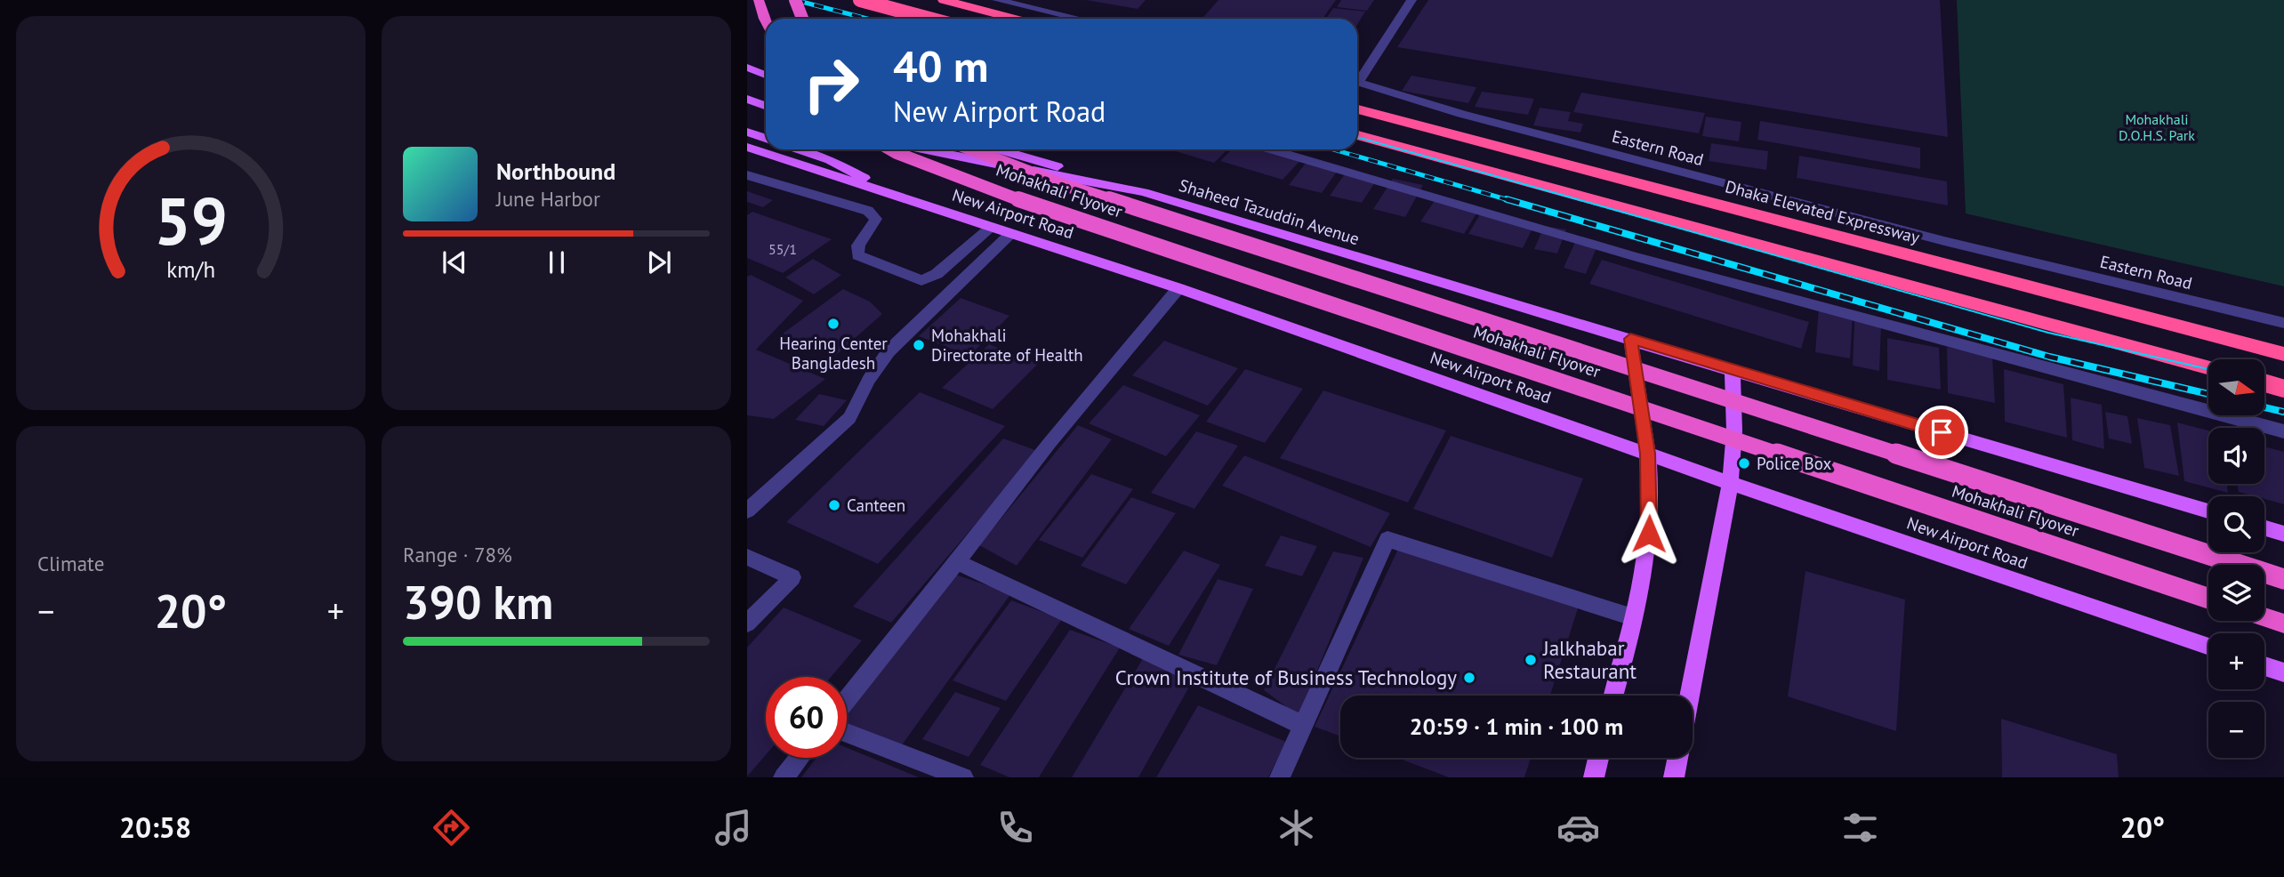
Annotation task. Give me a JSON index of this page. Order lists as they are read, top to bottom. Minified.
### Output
{"streets":{"highway":["Mohakhali Flyover","Dhaka Elevated Expressway"],"main road":["Shaheed Tazuddin Avenue","New Airport Road"],"street":["Eastern Road"]},"parks":["Mohakhali D.O.H.S. Park"],"places":["Hearing Center Bangladesh","Mohakhali Directorate of Health","Police Box","Canteen","Jalkhabar Restaurant","Crown Institute of Business Technology"],"house_numbers":["55/1"],"north":"right","page":{"turn":["40 m","New Airport Road"],"song":["Northbound","June Harbor"],"map_buttons":["+","−"],"tile":["Climate",["Range · 78%","390 km"]],"heat":["−","20°","+"],"limit":"60","trip":"20:59 · 1 min · 100 m","tabs":["20:58","20°"],"gauge":["59","km/h"]}}
